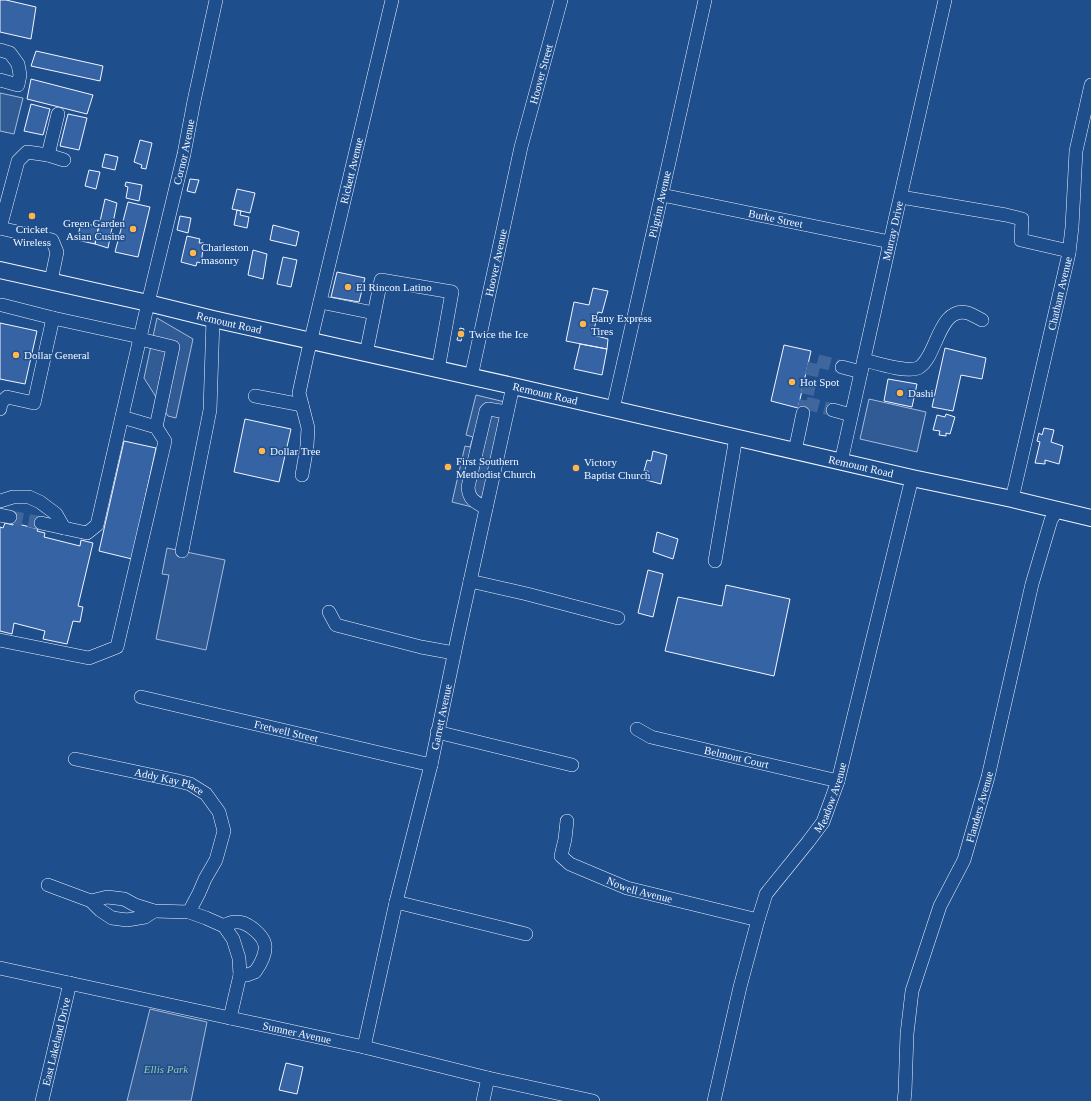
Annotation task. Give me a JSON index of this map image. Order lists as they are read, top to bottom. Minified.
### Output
{"streets":{"main road":["Remount Road"],"street":["Hoover Street","Cornor Avenue","Rickett Avenue","Pilgrim Avenue","Burke Street","Murray Drive","Hoover Avenue","Chatham Avenue","Garrett Avenue","Fretwell Street","Belmont Court","Addy Kay Place","Meadow Avenue","Flanders Avenue","Nowell Avenue","Sumner Avenue","East Lakeland Drive"]},"crossings":[["Hoover Street","Hoover Avenue"],["Cornor Avenue","Remount Road"],["Rickett Avenue","Remount Road"],["Pilgrim Avenue","Burke Street"],["Pilgrim Avenue","Remount Road"],["Burke Street","Murray Drive"],["Murray Drive","Remount Road"],["Hoover Avenue","Remount Road"],["Chatham Avenue","Remount Road"],["Remount Road","Garrett Avenue"],["Remount Road","Meadow Avenue"],["Remount Road","Flanders Avenue"],["Garrett Avenue","Fretwell Street"],["Garrett Avenue","Sumner Avenue"],["Belmont Court","Meadow Avenue"],["Meadow Avenue","Nowell Avenue"],["Sumner Avenue","East Lakeland Drive"]],"parks":["Ellis Park"],"places":["Cricket Wireless","Green Garden Asian Cusine","Charleston masonry","El Rincon Latino","Bany Express Tires","Twice the Ice","Dollar General","Hot Spot","Dashi","Dollar Tree","First Southern Methodist Church","Victory Baptist Church"]}
